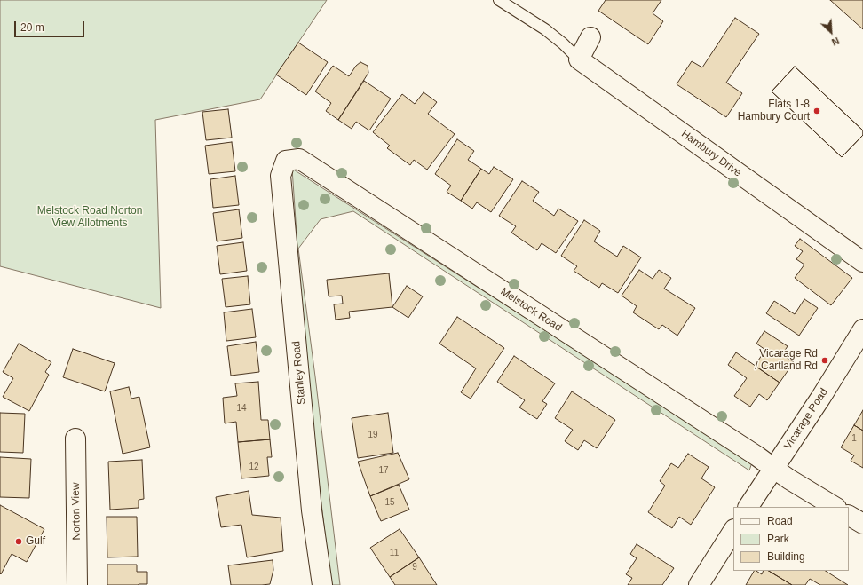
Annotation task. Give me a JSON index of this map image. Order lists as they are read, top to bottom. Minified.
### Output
{"streets":{"street":["Hambury Drive","Melstock Road","Stanley Road","Vicarage Road","Norton View"]},"crossings":[["Melstock Road","Stanley Road"],["Melstock Road","Vicarage Road"]],"parks":["Melstock Road Norton View Allotments"],"places":["Flats 1-8 Hambury Court","Vicarage Rd / Cartland Rd","Gulf"],"house_numbers":["14","19","1","12","17","15","11","9"],"legend":["Road","Park","Building"],"scale_bar":"20 m","north":"bottom right"}
